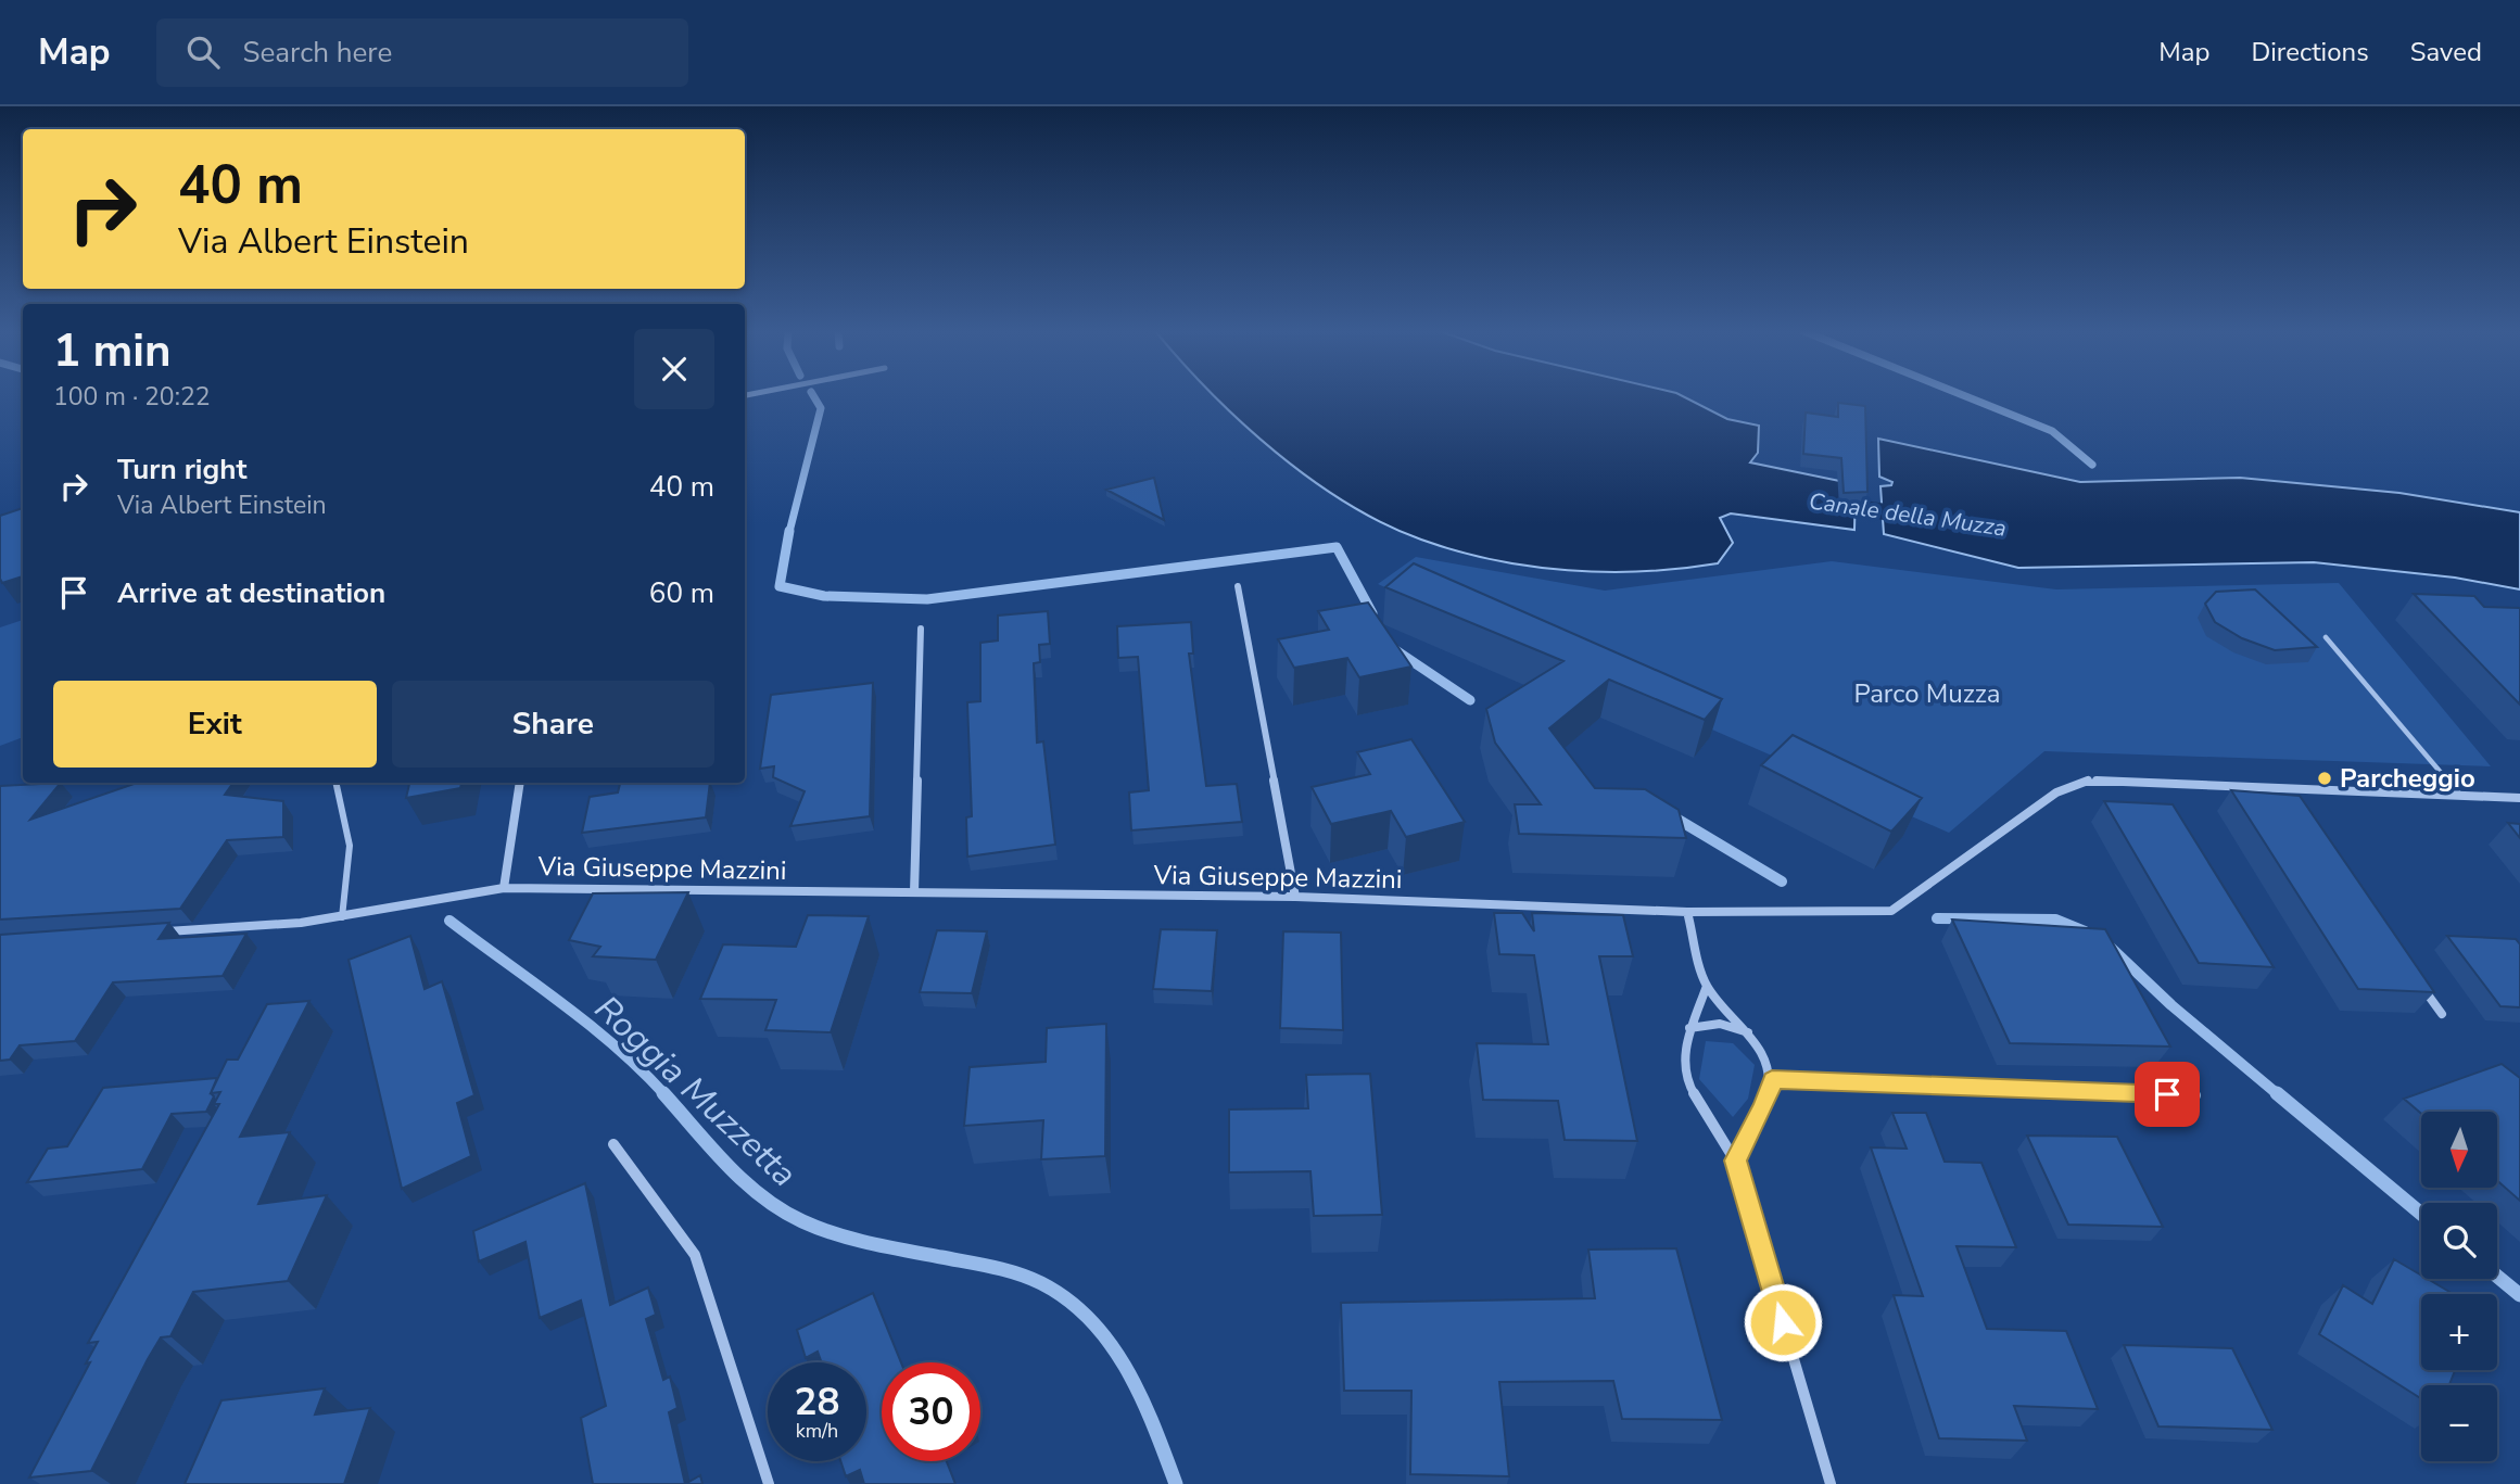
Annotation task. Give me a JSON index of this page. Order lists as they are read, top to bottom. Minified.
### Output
{"streets":{"street":["Via Giuseppe Mazzini"]},"water":["Canale della Muzza","Roggia Muzzetta"],"parks":["Parco Muzza"],"places":["Parcheggio"],"north":"bottom","page":{"header":"Map","search":"Search here","nav":["Map","Directions","Saved"],"turn":["40 m","Via Albert Einstein"],"heading":["1 min","100 m · 20:22"],"list":[{"name":"Turn right","note":"Via Albert Einstein","value":"40 m"},{"name":"Arrive at destination","value":"60 m"}],"buttons":["Exit","Share"],"map_buttons":["+","−"],"speed":"28 km/h","limit":"30"}}
